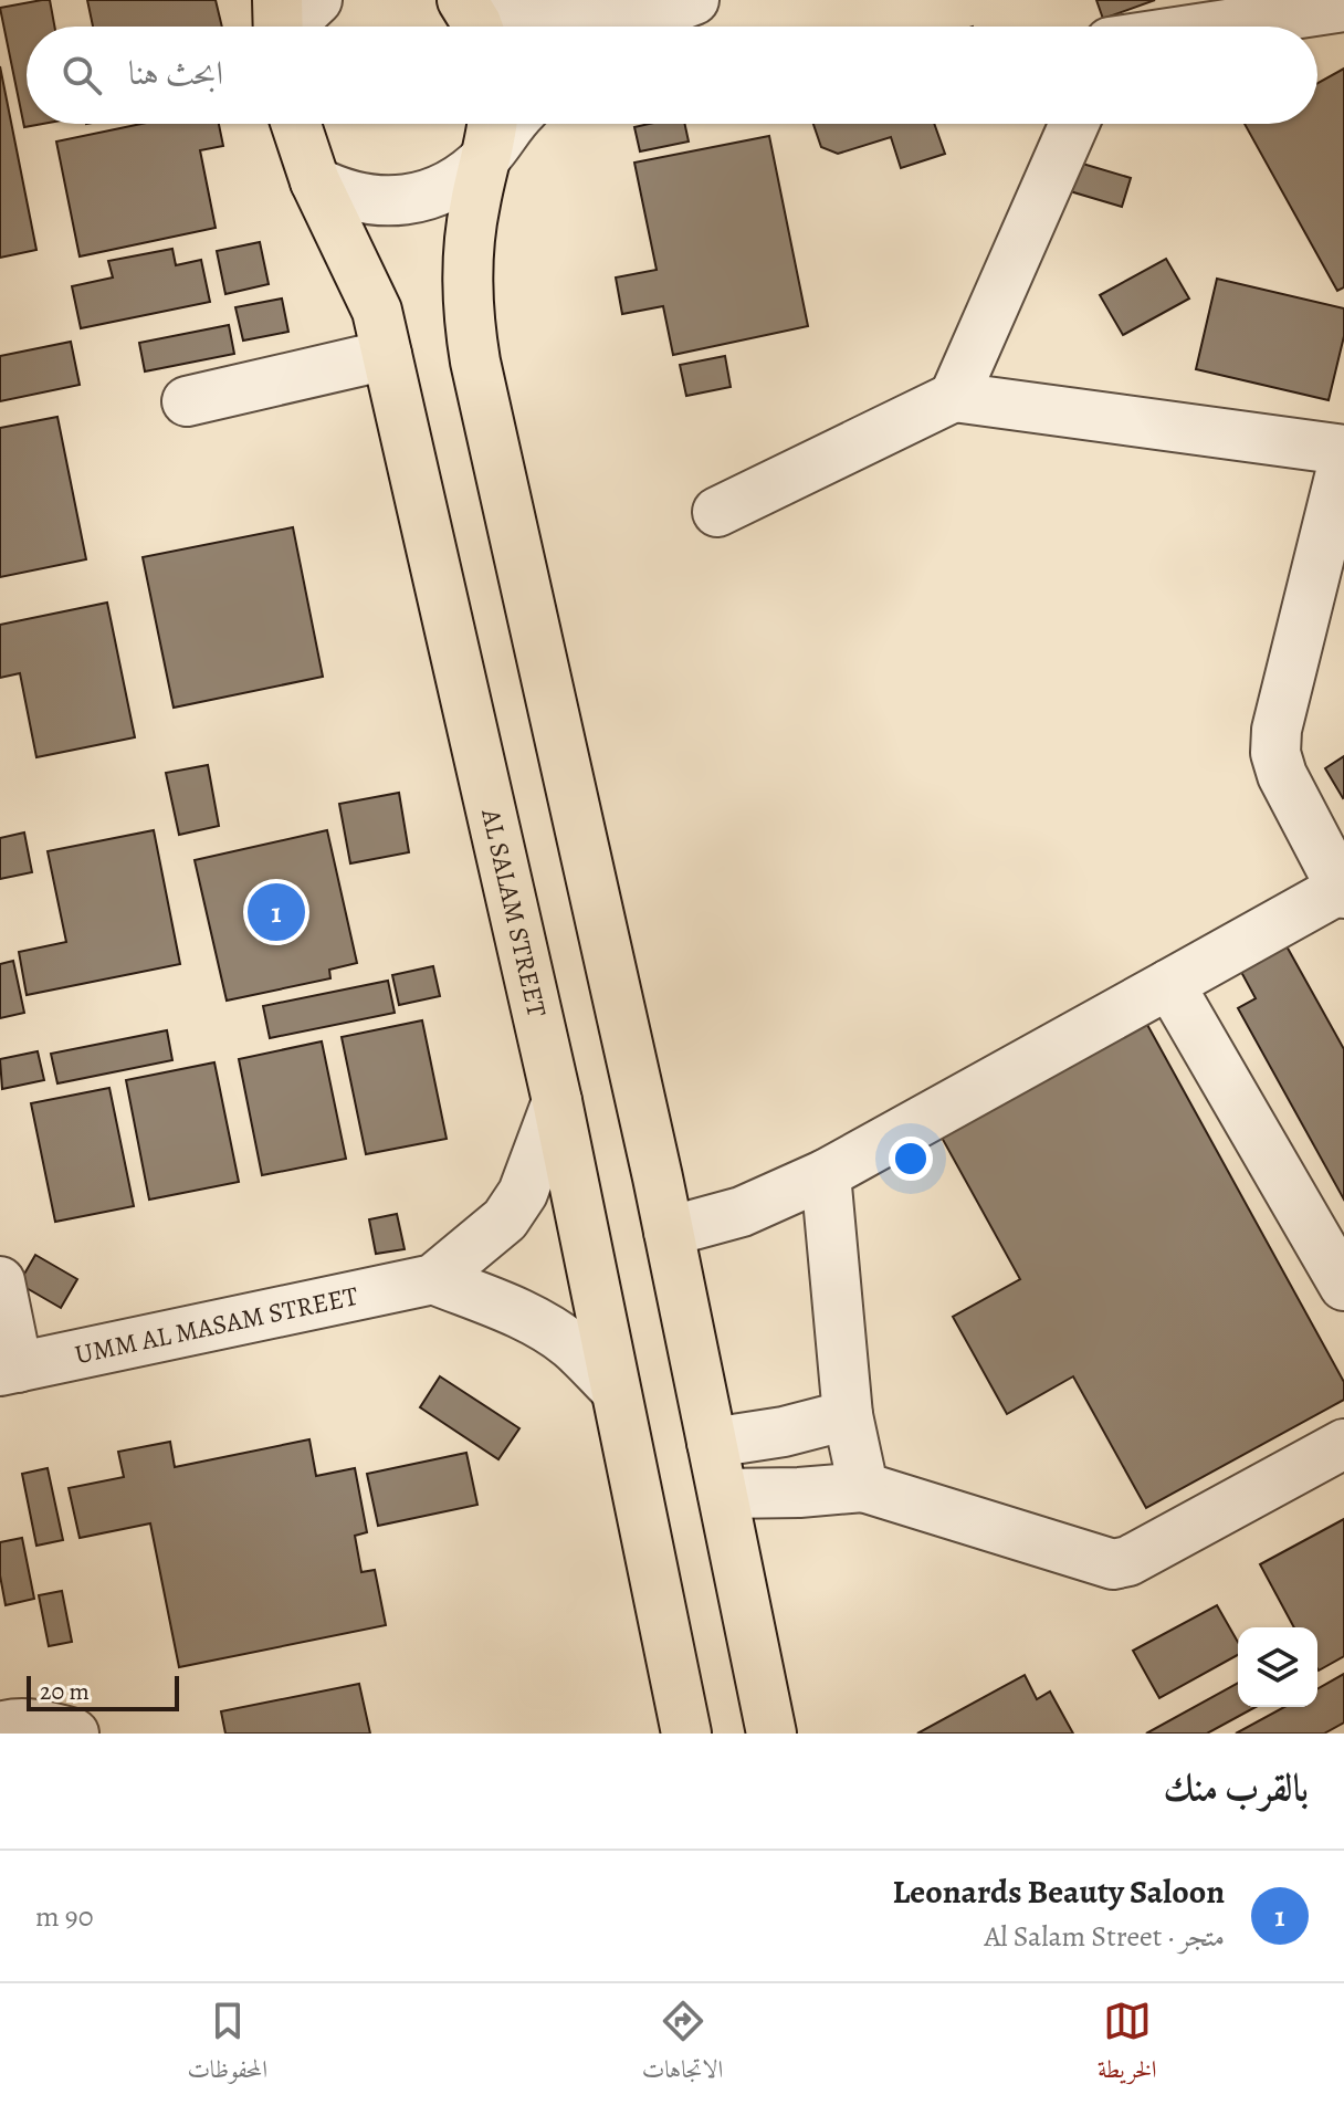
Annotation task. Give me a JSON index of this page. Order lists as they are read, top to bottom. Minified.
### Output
{"streets":{"main road":["AL SALAM STREET"],"street":["UMM AL MASAM STREET"]},"crossings":[["AL SALAM STREET","UMM AL MASAM STREET"]],"scale_bar":"20 m","page":{"search":"ابحث هنا","pins":"1","scale":"20 m","heading":"بالقرب منك","list":[{"mark":"1","name":"Leonards Beauty Saloon","note":"متجر · Al Salam Street","value":"90 m"}],"nav":["الخريطة","الاتجاهات","المحفوظات"]}}
